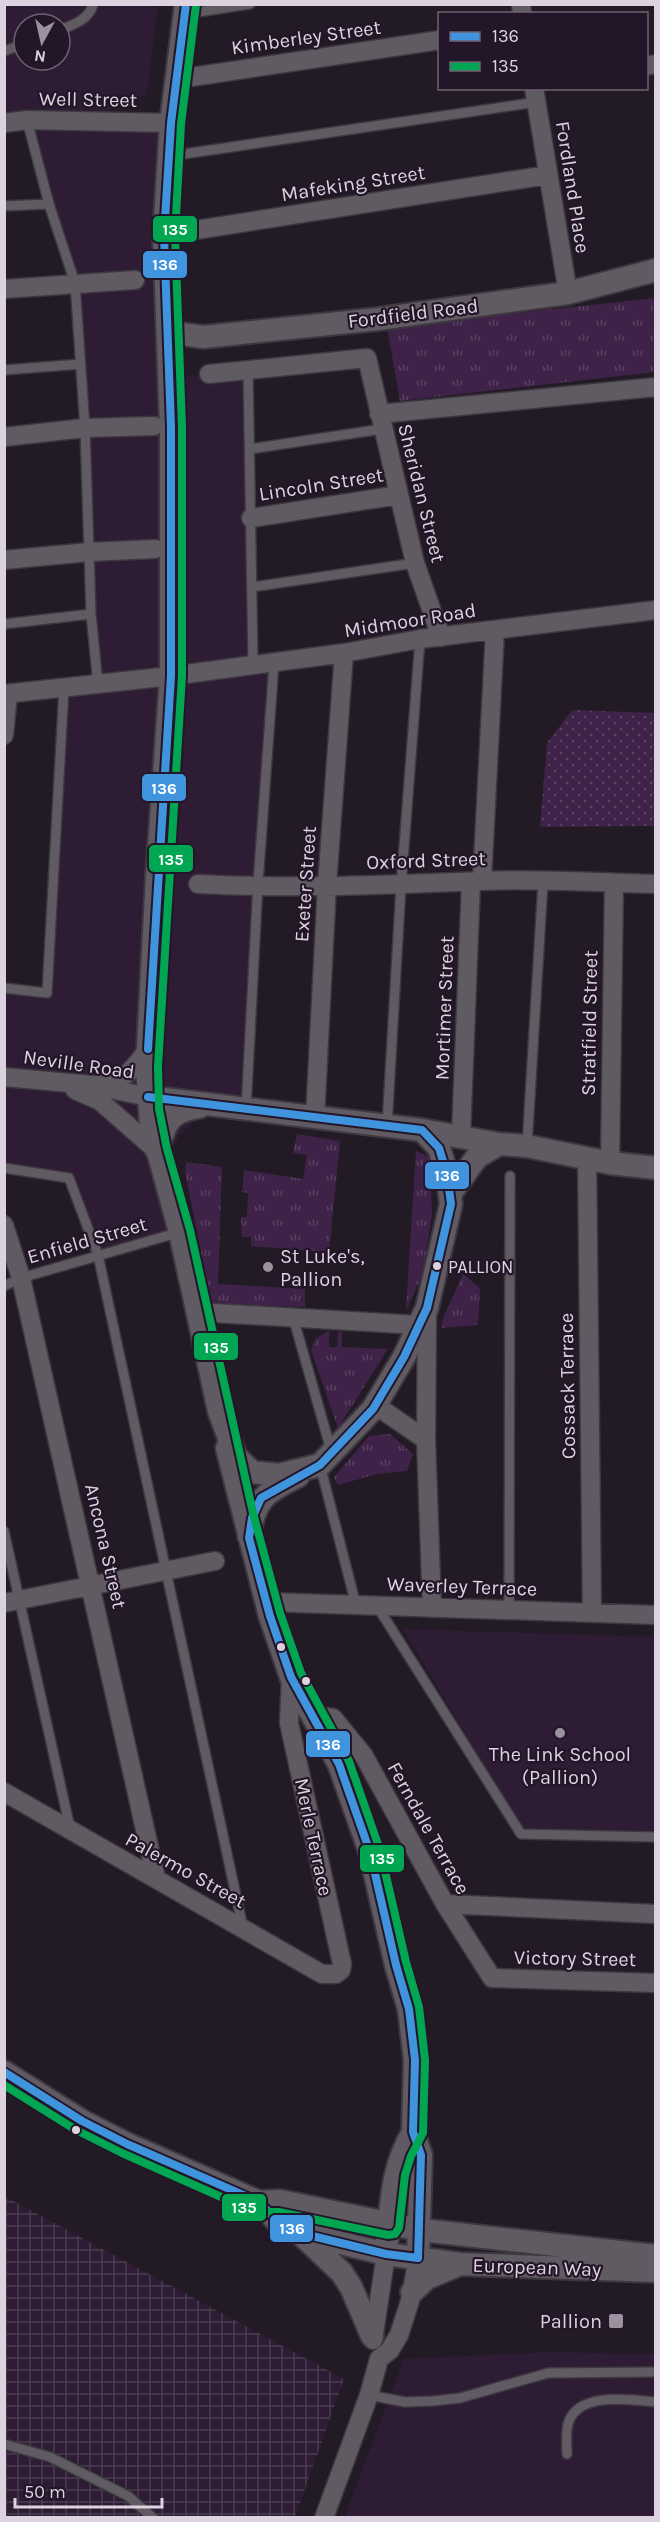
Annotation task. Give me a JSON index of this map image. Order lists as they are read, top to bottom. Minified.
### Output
{"streets":{"street":["Kimberley Street","Well Street","Mafeking Street","Fordland Place","Fordfield Road","Lincoln Street","Sheridan Street","Midmoor Road","Oxford Street","Exeter Street","Mortimer Street","Stratfield Street","Neville Road","Cossack Terrace","Ancona Street","Waverley Terrace","Ferndale Terrace","Merle Terrace","Palermo Street","Victory Street","European Way"],"lane":["Enfield Street"]},"crossings":[["Mafeking Street","Fordland Place"],["Fordland Place","Fordfield Road"],["Lincoln Street","Sheridan Street"],["Sheridan Street","Midmoor Road"],["Midmoor Road","Exeter Street"],["Midmoor Road","Mortimer Street"],["Oxford Street","Exeter Street"],["Oxford Street","Mortimer Street"],["Oxford Street","Stratfield Street"],["Enfield Street","Ancona Street"],["Cossack Terrace","Waverley Terrace"],["Ancona Street","Palermo Street"],["Waverley Terrace","Merle Terrace"],["Ferndale Terrace","Victory Street"],["Merle Terrace","Palermo Street"]],"places":{"other":["PALLION","St Luke's, Pallion","The Link School (Pallion)"],"transit":["Pallion"]},"lines":["transit line 136","transit line 135"],"legend":["136","135"],"scale_bar":"50 m","north":"bottom"}
